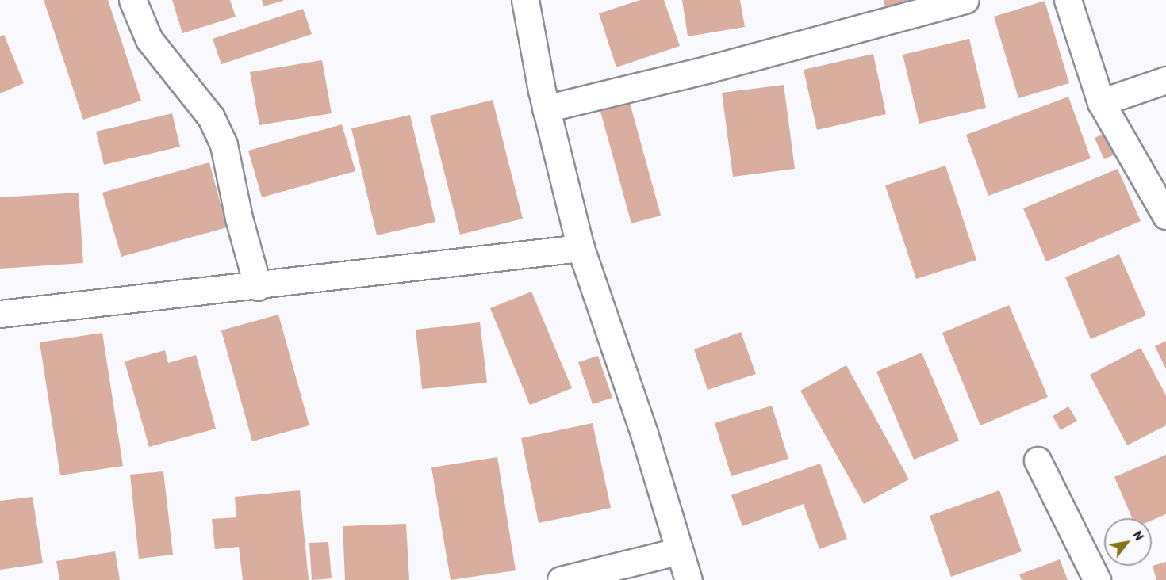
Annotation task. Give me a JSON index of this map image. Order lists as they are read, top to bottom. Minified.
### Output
{"north":"top right"}
